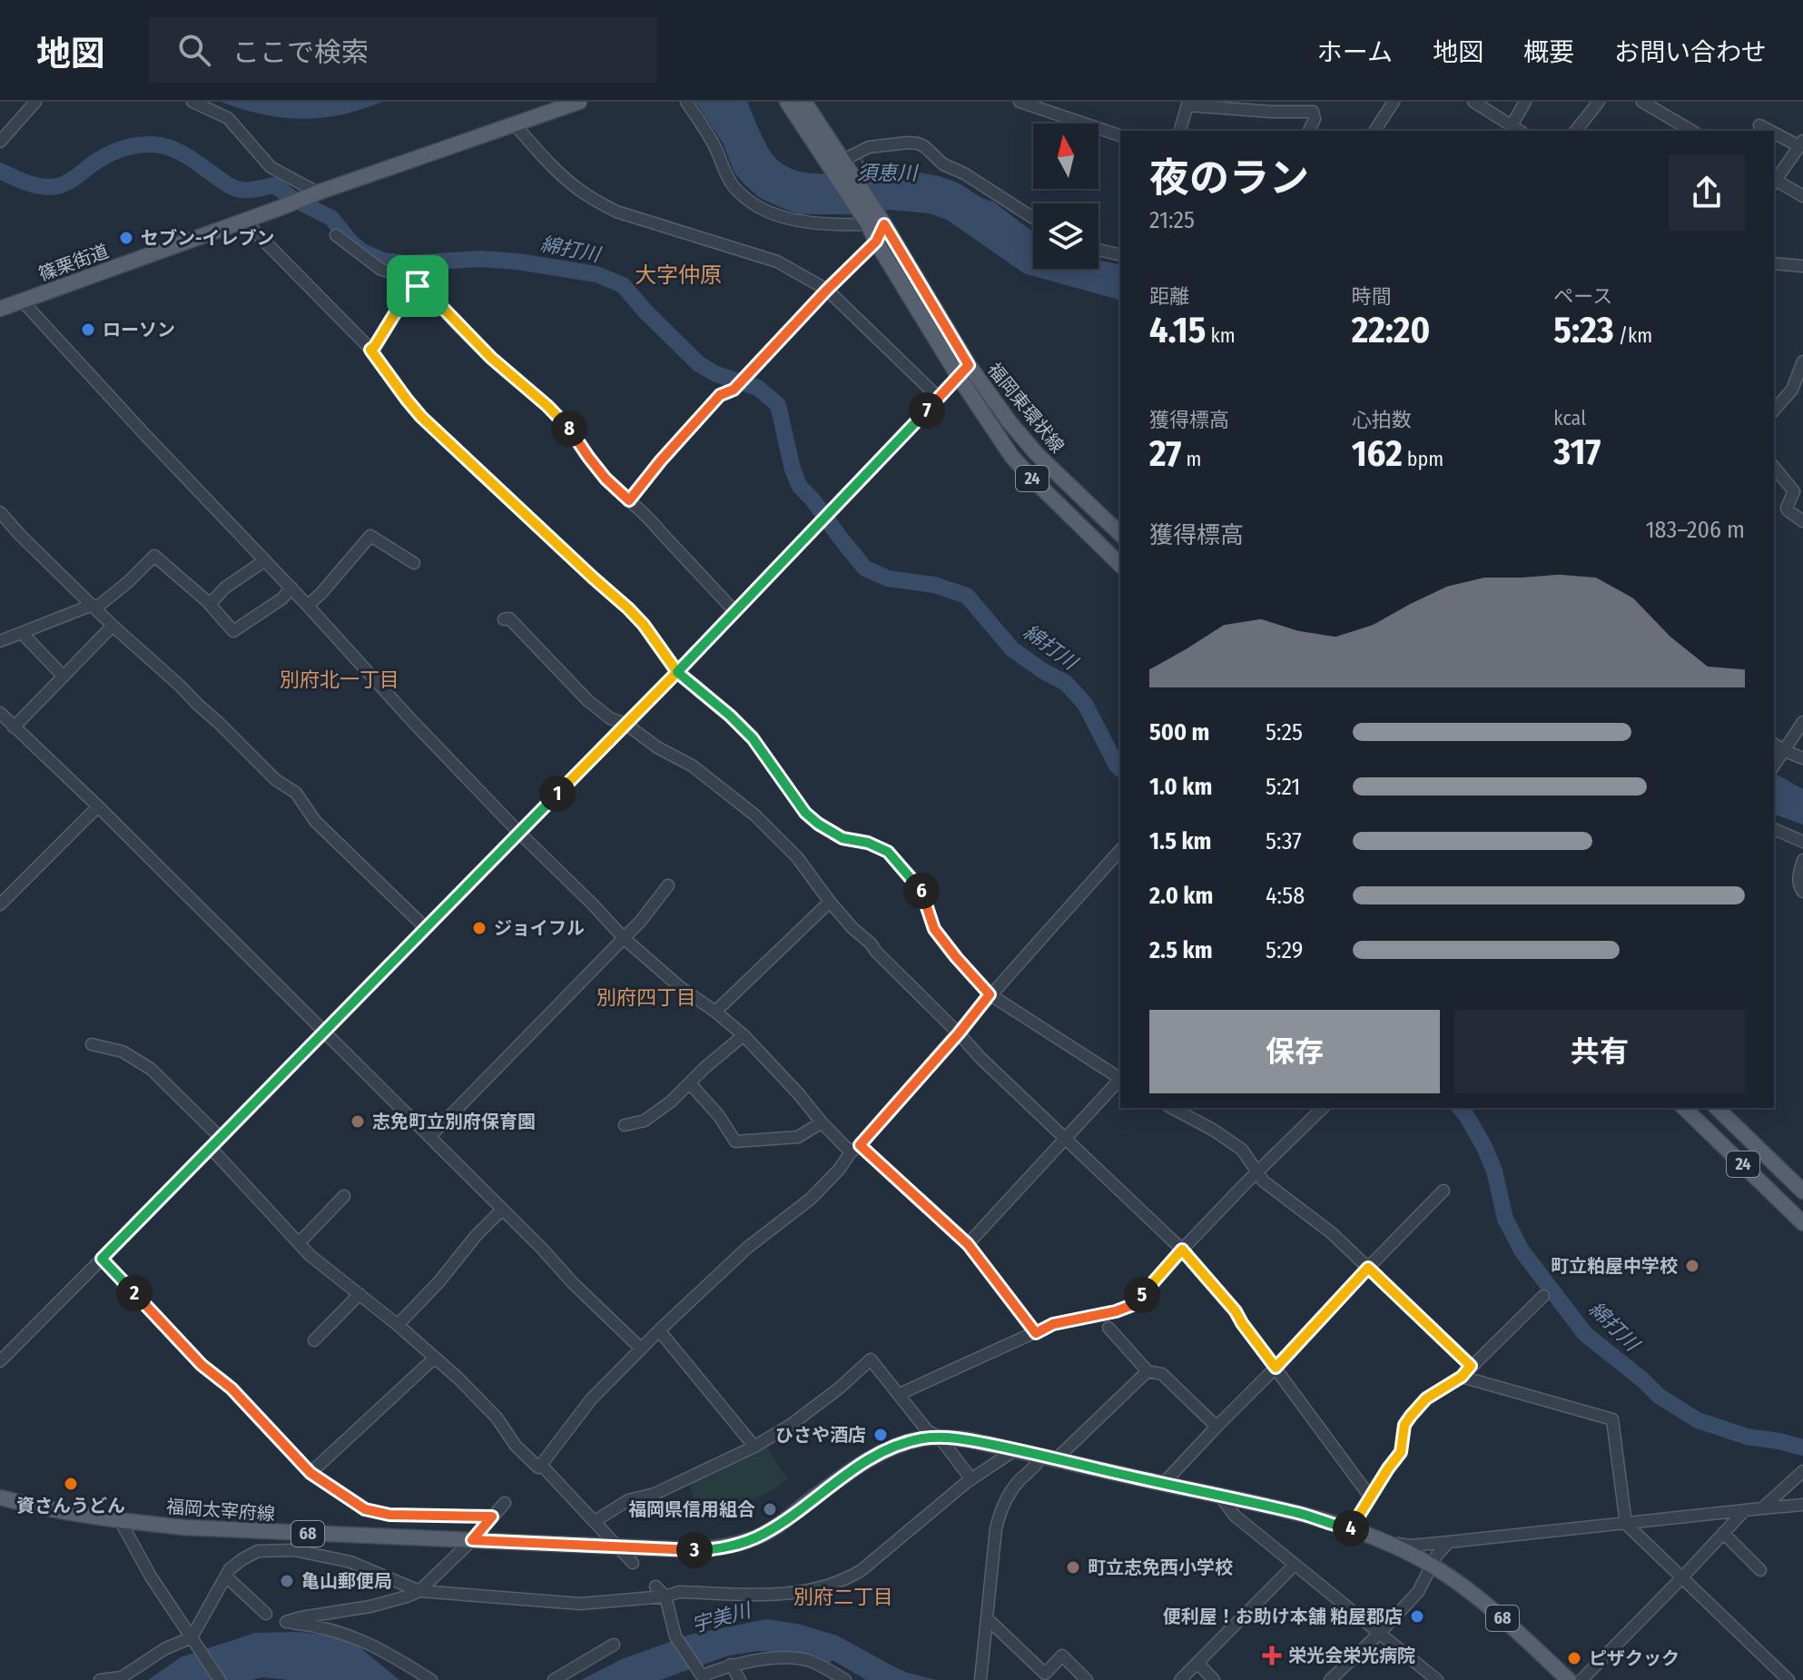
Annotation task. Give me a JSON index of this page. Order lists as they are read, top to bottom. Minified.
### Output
{"streets":{"main road":["篠栗街道","福岡東環状線","24","福岡太宰府線","68"]},"districts":["大字仲原","別府北一丁目","別府四丁目","別府二丁目"],"water":["須恵川","綿打川","宇美川"],"places":{"other":["セブン-イレブン","ローソン","ジョイフル","志免町立別府保育園","町立粕屋中学校","ひさや酒店","資さんうどん","福岡県信用組合","町立志免西小学校","亀山郵便局","便利屋！お助け本舗 粕屋郡店","ピザクック"],"health":["栄光会栄光病院"]},"north":"top","page":{"header":"地図","search":"ここで検索","nav":["ホーム","地図","概要","お問い合わせ"],"heading":["夜のラン","21:25"],"stats":[["距離","4.15 km"],["時間","22:20"],["ペース","5:23 /km"],["獲得標高","27 m"],["心拍数","162 bpm"],["kcal","317"]],"pins":["7","8","1","6","2","5","4","3"],"chart":["獲得標高","183–206 m"],"list":[{"name":"500 m","note":"5:25"},{"name":"1.0 km","note":"5:21"},{"name":"1.5 km","note":"5:37"},{"name":"2.0 km","note":"4:58"},{"name":"2.5 km","note":"5:29"}],"buttons":["保存","共有"]}}
